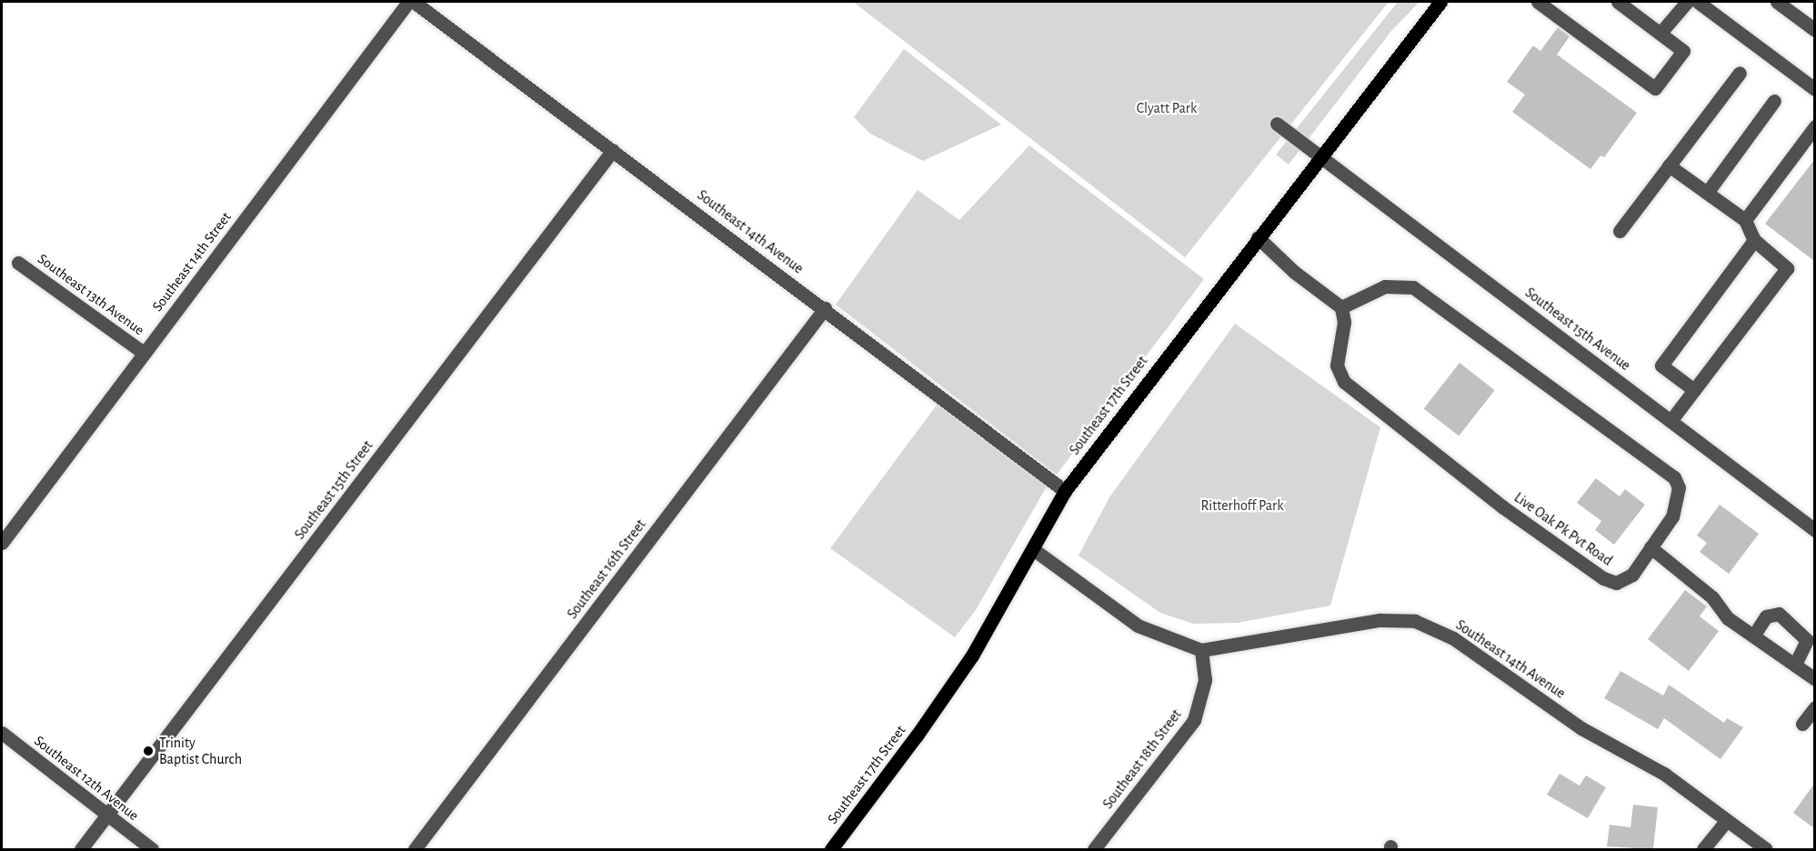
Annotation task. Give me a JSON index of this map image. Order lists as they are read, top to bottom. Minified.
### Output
{"streets":{"main road":["Southeast 17th Street"],"street":["Southeast 14th Avenue","Southeast 14th Street","Southeast 13th Avenue","Southeast 15th Avenue","Southeast 15th Street","Live Oak Pk Pvt Road","Southeast 16th Street","Southeast 18th Street","Southeast 12th Avenue"]},"crossings":[["Southeast 14th Avenue","Southeast 17th Street"],["Southeast 14th Avenue","Southeast 15th Street"],["Southeast 14th Avenue","Southeast 16th Street"],["Southeast 14th Avenue","Southeast 18th Street"],["Southeast 14th Street","Southeast 13th Avenue"],["Southeast 15th Avenue","Southeast 17th Street"],["Southeast 15th Street","Southeast 12th Avenue"]],"parks":["Clyatt Park","Ritterhoff Park"],"places":["Trinity Baptist Church"]}
